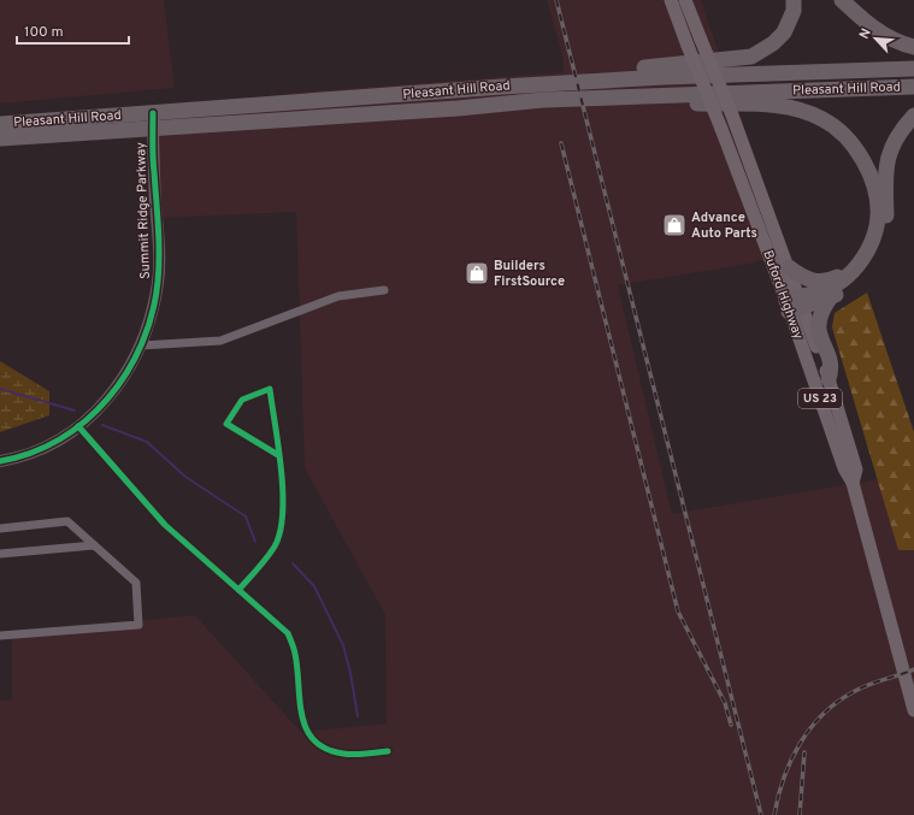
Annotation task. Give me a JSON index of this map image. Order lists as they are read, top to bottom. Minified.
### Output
{"streets":{"highway":["Pleasant Hill Road"],"main road":["Buford Highway","US 23"],"street":["Summit Ridge Parkway"]},"crossings":[["Pleasant Hill Road","Summit Ridge Parkway"]],"places":{"shop":["Advance Auto Parts","Builders FirstSource"]},"scale_bar":"100 m","north":"top left"}
